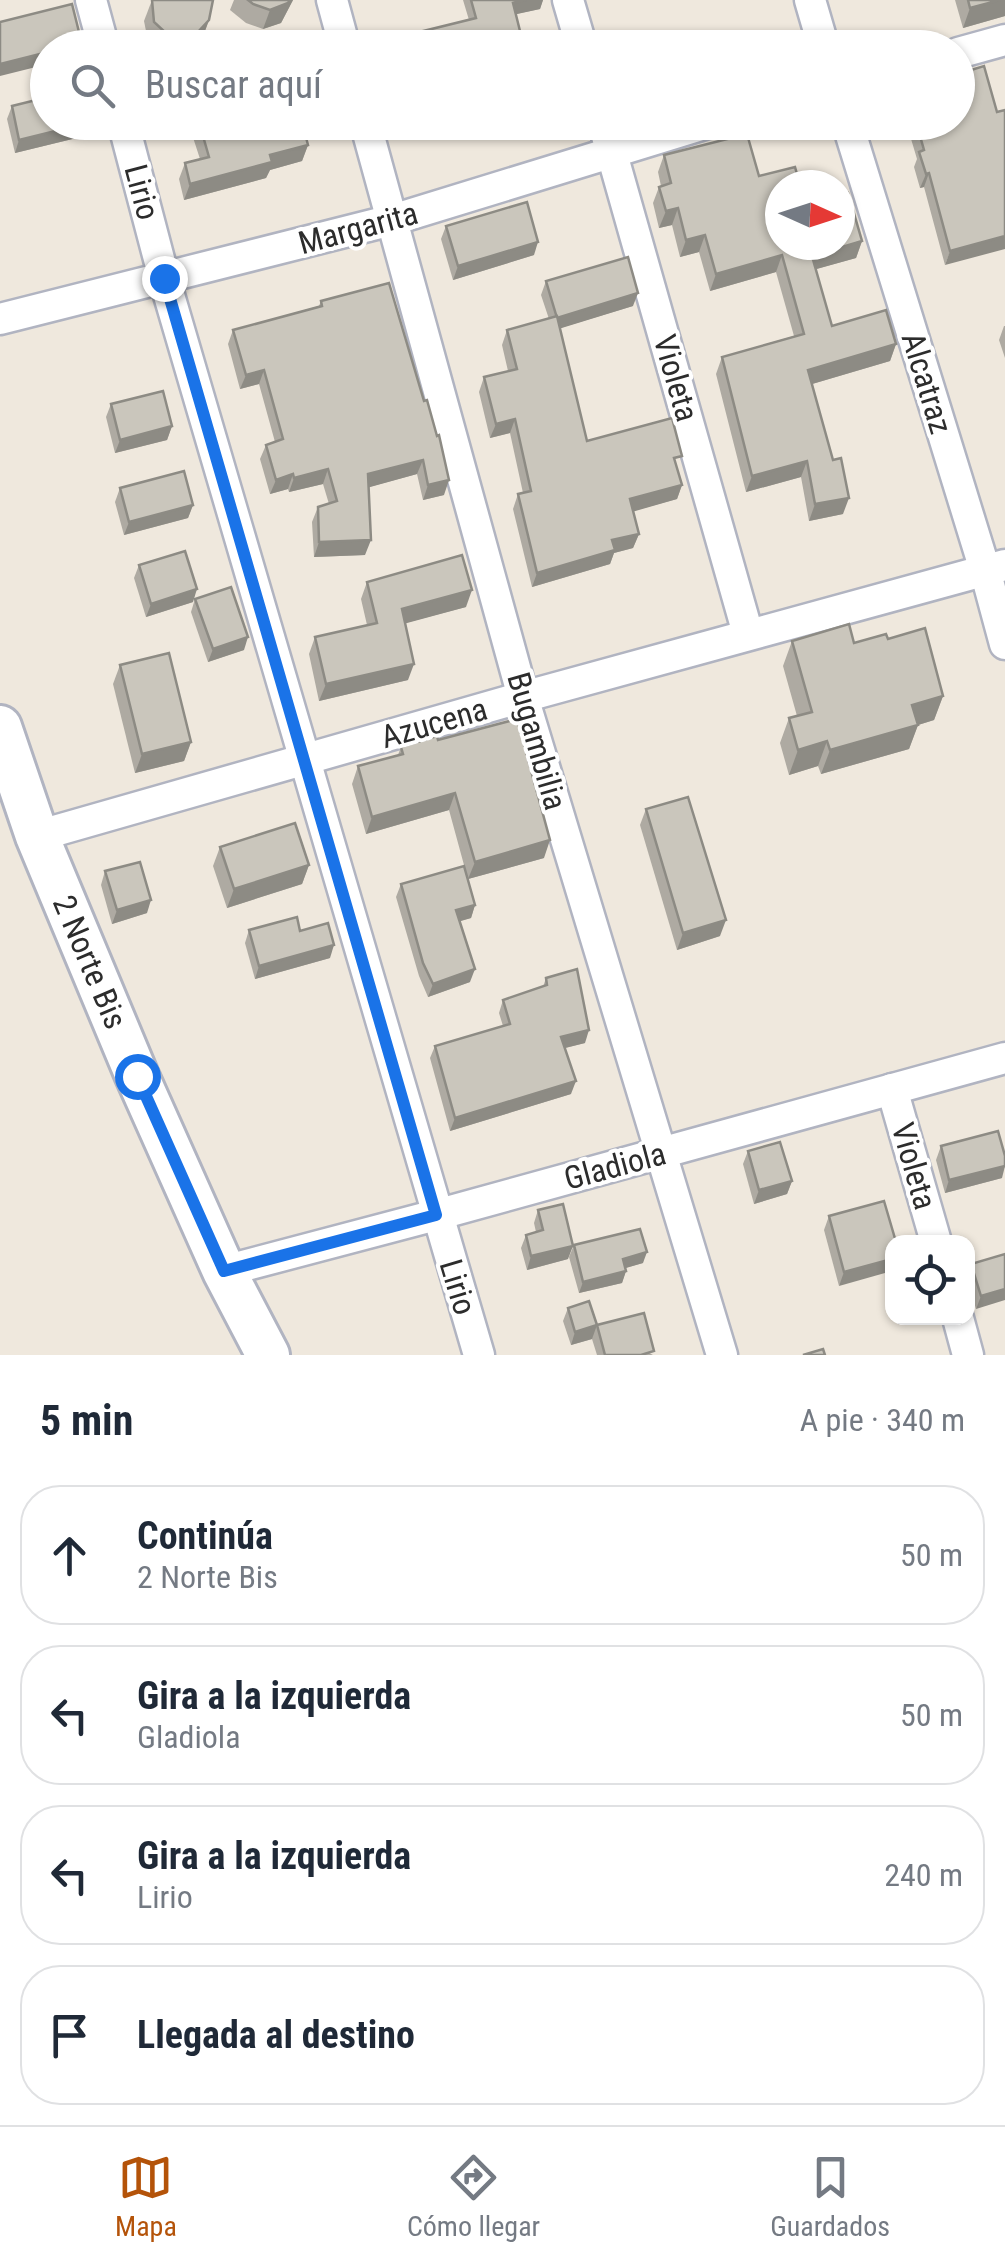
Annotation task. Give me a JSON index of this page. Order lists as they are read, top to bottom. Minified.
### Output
{"streets":{"street":["Lirio","Margarita","Violeta","Alcatraz","Azucena","Bugambilia","2 Norte Bis","Gladiola"]},"crossings":[["Lirio","Margarita"],["Lirio","Azucena"],["Lirio","Gladiola"],["Margarita","Bugambilia"],["Violeta","Azucena"],["Violeta","Gladiola"],["Alcatraz","Azucena"],["Azucena","Bugambilia"],["Azucena","2 Norte Bis"],["Bugambilia","Gladiola"],["2 Norte Bis","Gladiola"]],"north":"right","page":{"search":"Buscar aquí","heading":["5 min","A pie · 340 m"],"list":[["Continúa","2 Norte Bis","50 m"],["Gira a la izquierda","Gladiola","50 m"],["Gira a la izquierda","Lirio","240 m"],"Llegada al destino"],"nav":["Mapa","Cómo llegar","Guardados"]}}
